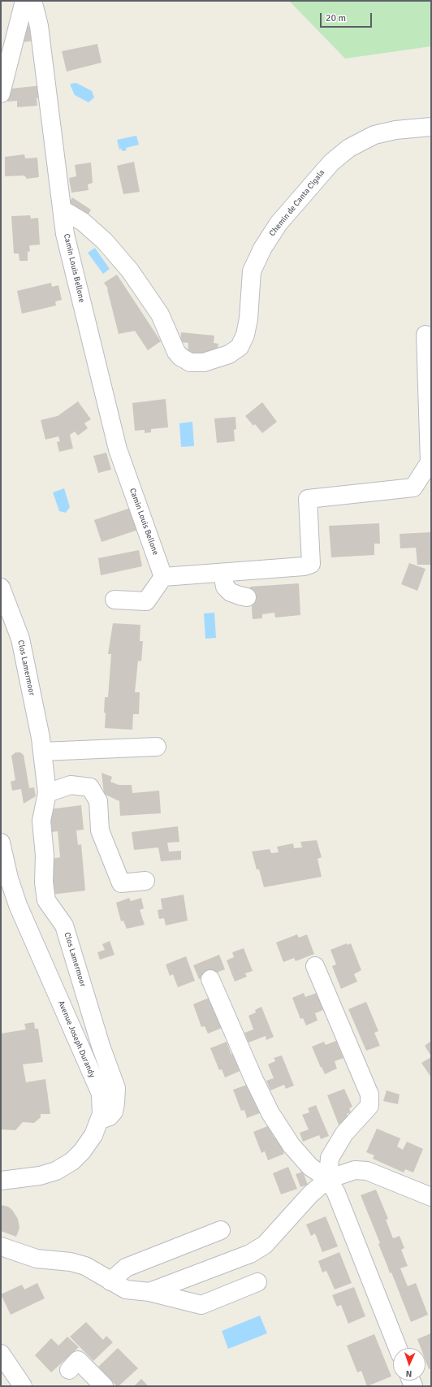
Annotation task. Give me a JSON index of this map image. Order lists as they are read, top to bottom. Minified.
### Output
{"streets":{"street":["Chemin de Canta Cigala","Camin Louis Bellone","Clos Lamermoor","Avenue Joseph Durandy"]},"crossings":[["Chemin de Canta Cigala","Camin Louis Bellone"],["Clos Lamermoor","Avenue Joseph Durandy"]],"scale_bar":"20 m","north":"bottom"}
